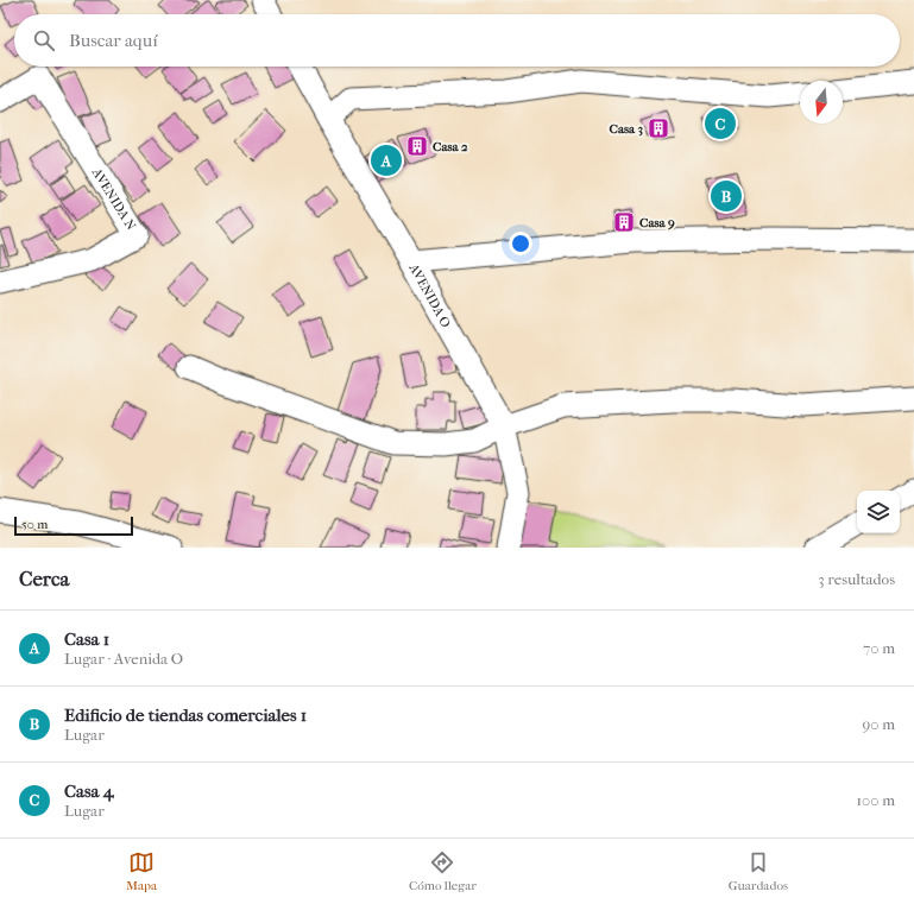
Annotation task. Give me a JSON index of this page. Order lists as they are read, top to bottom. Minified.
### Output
{"streets":{"street":["AVENIDA N","AVENIDA O"]},"places":{"building":["Casa 3","Casa 2","Casa 9"]},"scale_bar":"50 m","north":"bottom","page":{"search":"Buscar aquí","pins":["C","A","B"],"scale":"50 m","heading":["Cerca","3 resultados"],"list":[{"mark":"A","name":"Casa 1","note":"Lugar · Avenida O","value":"70 m"},{"mark":"B","name":"Edificio de tiendas comerciales 1","note":"Lugar","value":"90 m"},{"mark":"C","name":"Casa 4","note":"Lugar","value":"100 m"}],"nav":["Mapa","Cómo llegar","Guardados"]}}
